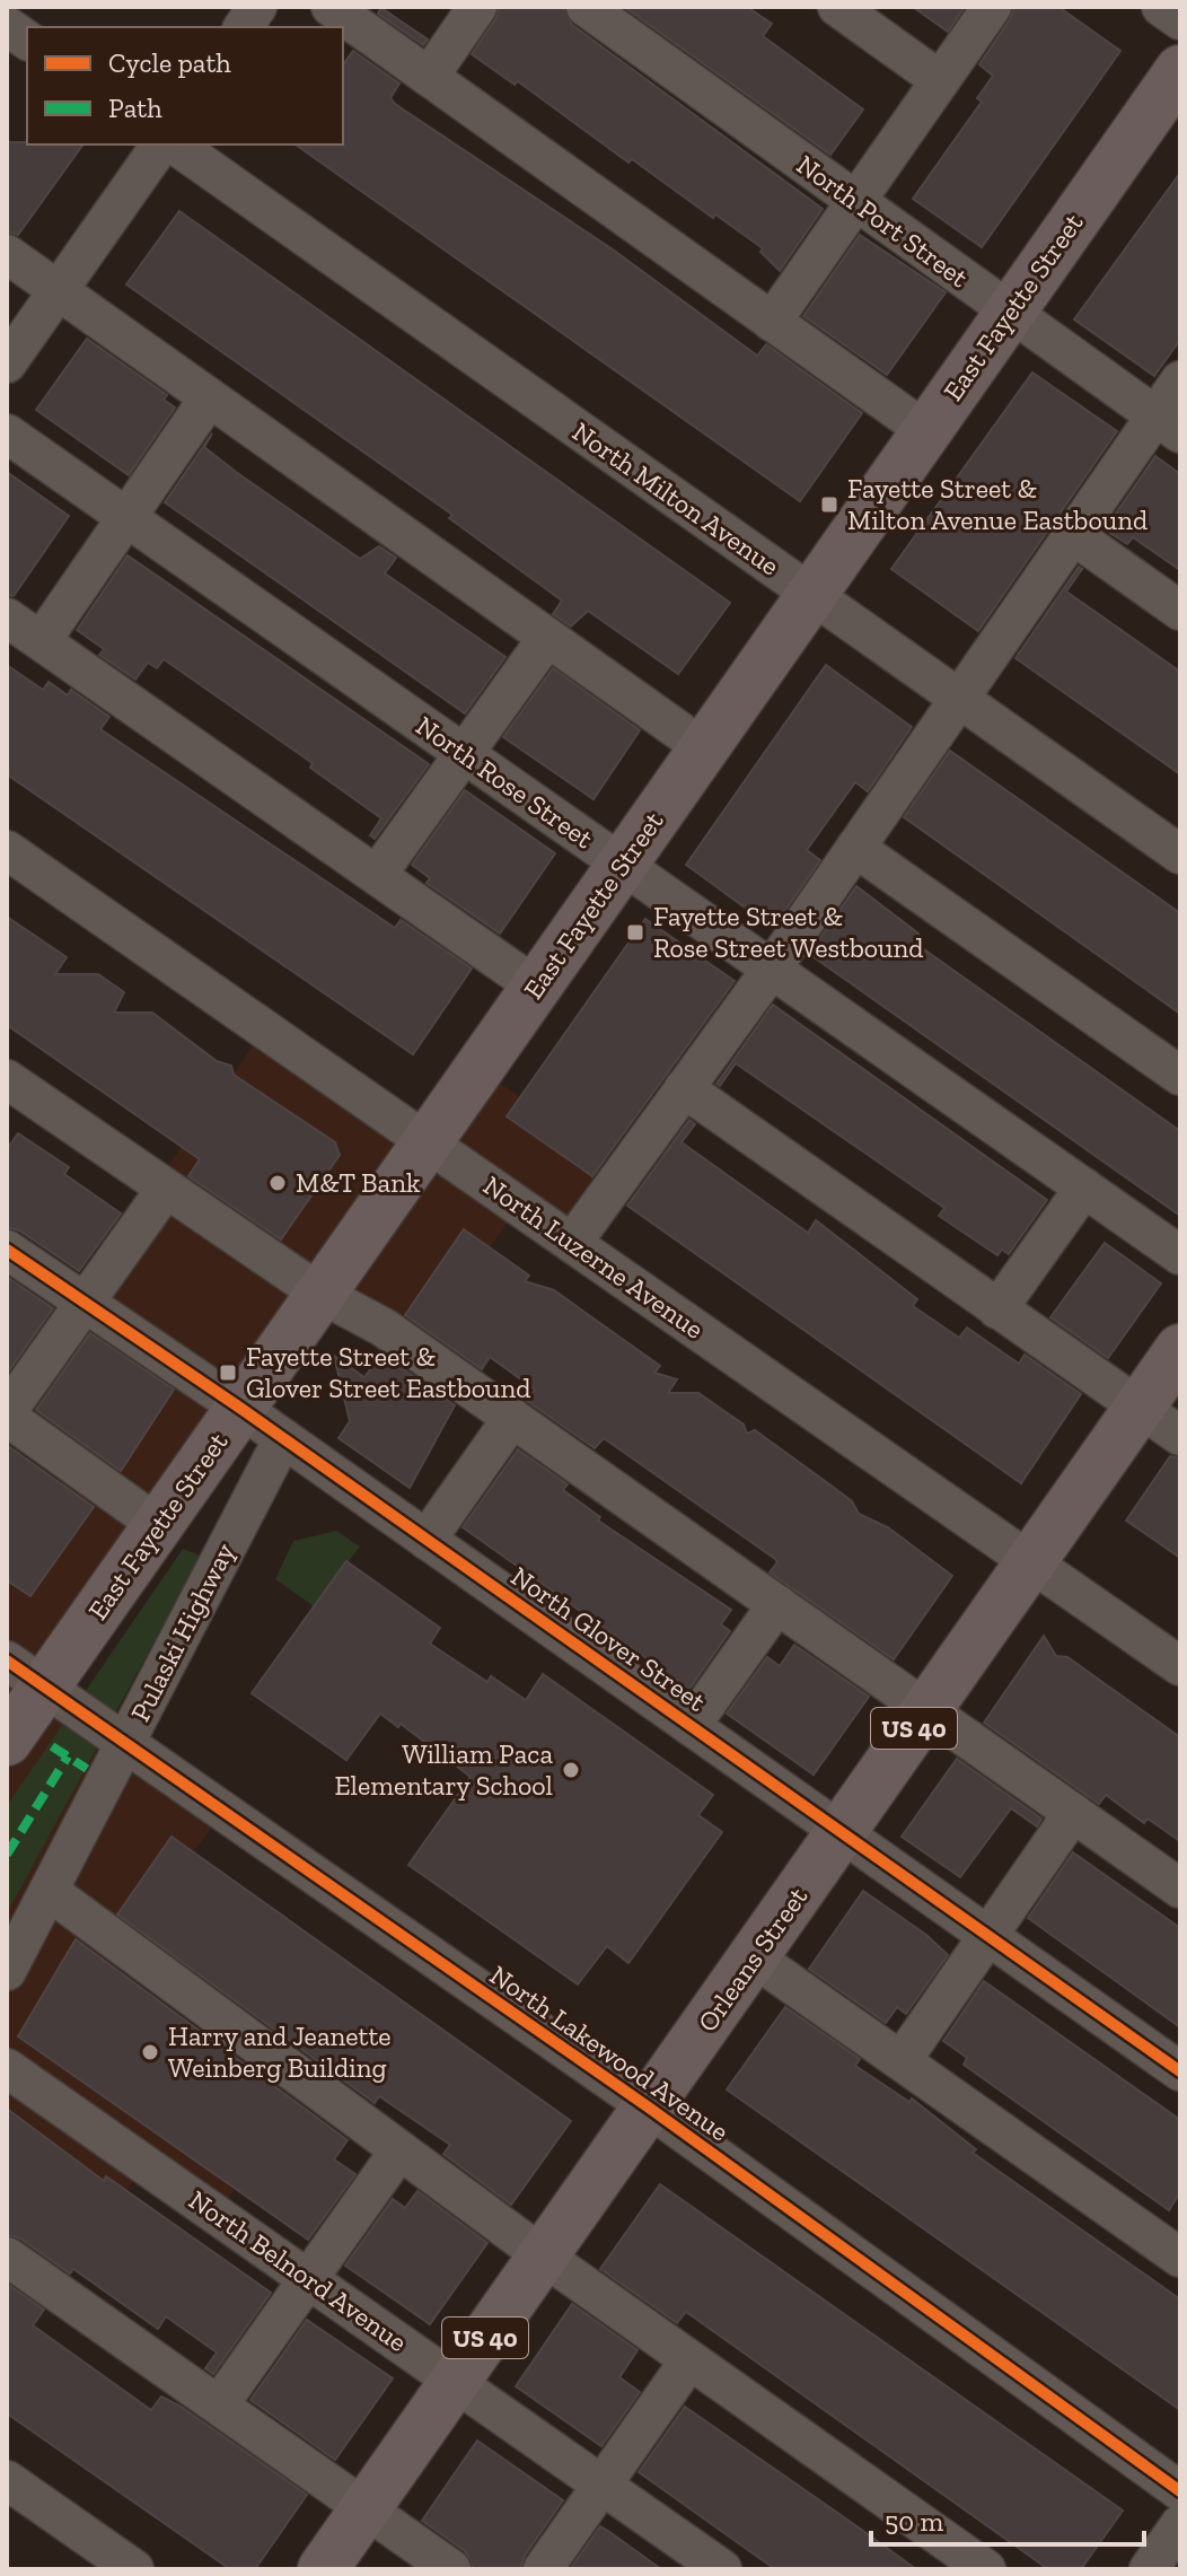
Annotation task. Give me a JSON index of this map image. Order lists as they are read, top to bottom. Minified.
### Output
{"streets":{"main road":["East Fayette Street","US 40","Orleans Street"],"street":["North Port Street","North Milton Avenue","North Rose Street","North Luzerne Avenue","Pulaski Highway","North Glover Street","North Lakewood Avenue","North Belnord Avenue"]},"crossings":[["North Port Street","East Fayette Street"],["East Fayette Street","North Milton Avenue"],["East Fayette Street","North Rose Street"],["East Fayette Street","North Luzerne Avenue"],["East Fayette Street","North Glover Street"],["East Fayette Street","North Lakewood Avenue"],["North Luzerne Avenue","Orleans Street"],["Pulaski Highway","North Glover Street"],["Pulaski Highway","North Lakewood Avenue"],["North Glover Street","Orleans Street"],["Orleans Street","North Lakewood Avenue"],["Orleans Street","North Belnord Avenue"]],"places":{"transit":["Fayette Street & Milton Avenue Eastbound","Fayette Street & Rose Street Westbound","Fayette Street & Glover Street Eastbound"],"other":["M&T Bank","William Paca Elementary School","Harry and Jeanette Weinberg Building"]},"legend":["Cycle path","Path"],"scale_bar":"50 m"}
